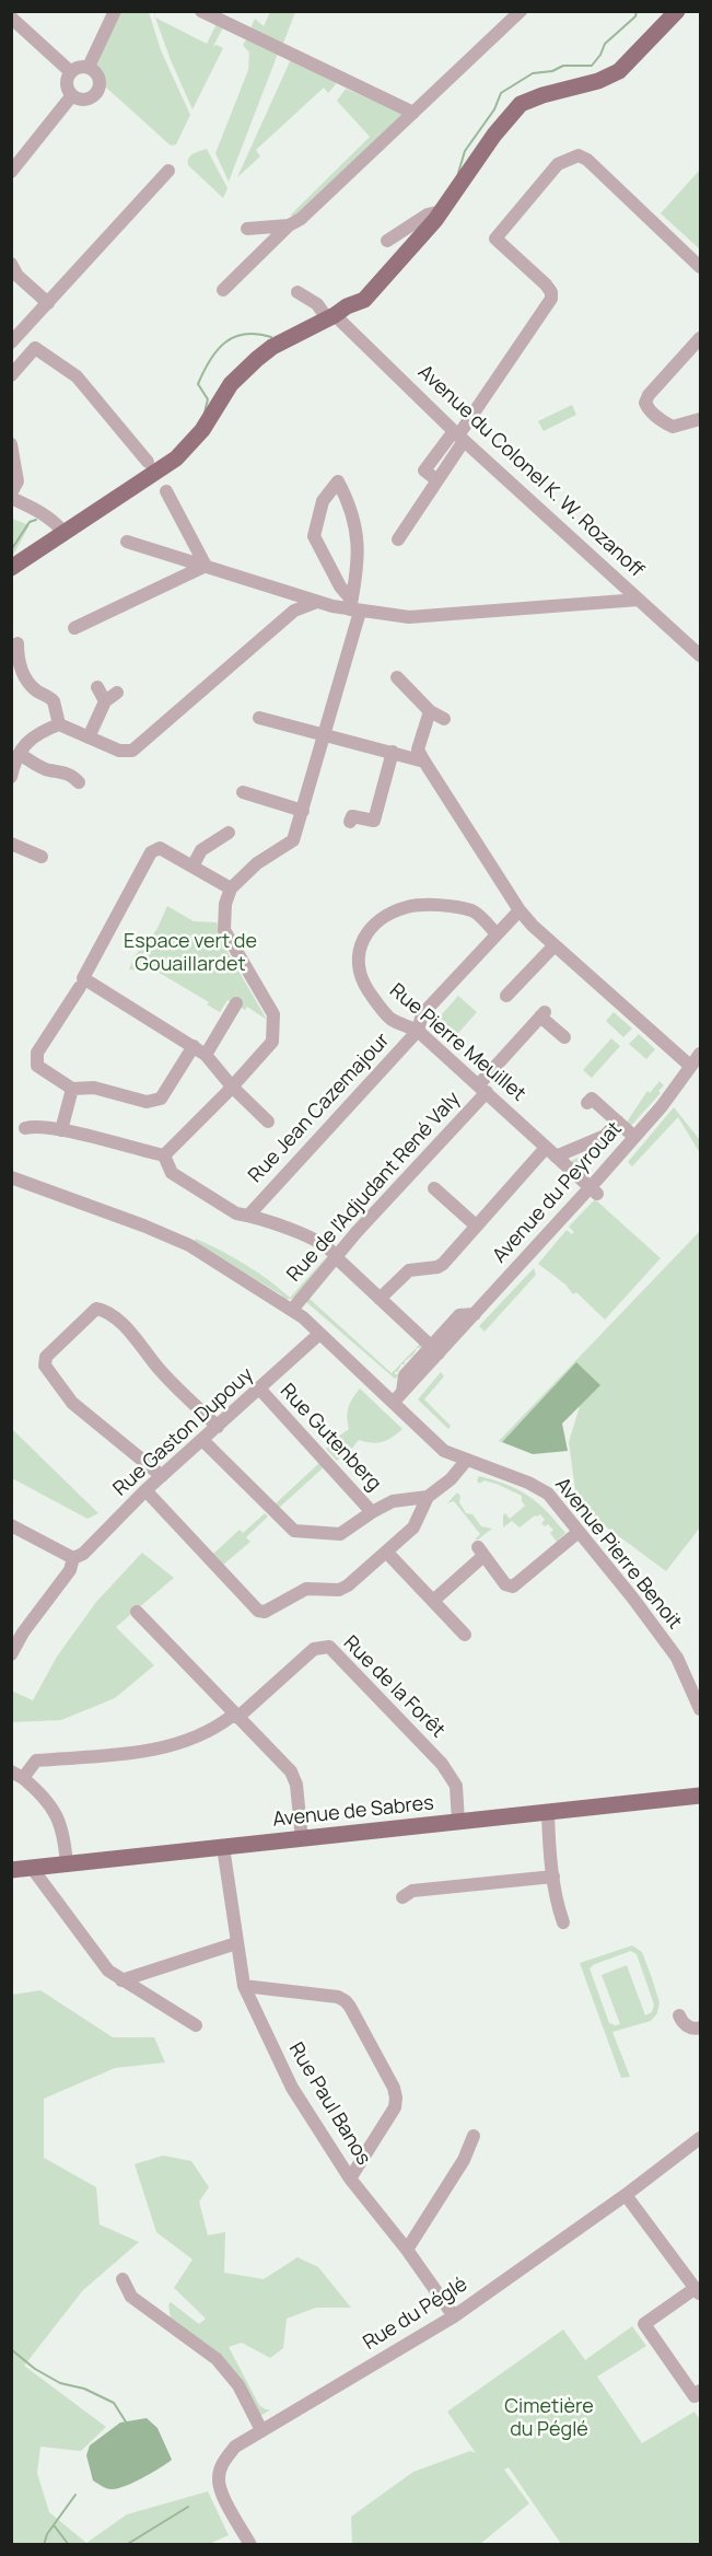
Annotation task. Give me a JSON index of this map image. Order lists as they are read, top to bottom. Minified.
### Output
{"streets":{"main road":["Avenue de Sabres"],"street":["Avenue du Colonel K. W. Rozanoff","Rue Pierre Meuillet","Rue Jean Cazemajour","Rue de l'Adjudant René Valy","Avenue du Peyrouat","Rue Gaston Dupouy","Rue Gutenberg","Avenue Pierre Benoit","Rue de la Forêt","Rue Paul Banos","Rue du Péglé"]},"crossings":[["Rue Pierre Meuillet","Rue Jean Cazemajour"],["Rue Pierre Meuillet","Rue de l'Adjudant René Valy"],["Rue Pierre Meuillet","Avenue du Peyrouat"],["Avenue du Peyrouat","Avenue Pierre Benoit"],["Rue Gaston Dupouy","Rue Gutenberg"],["Rue de la Forêt","Avenue de Sabres"],["Avenue de Sabres","Rue Paul Banos"],["Rue Paul Banos","Rue du Péglé"]],"parks":["Espace vert de Gouaillardet","Cimetière du Péglé"]}
